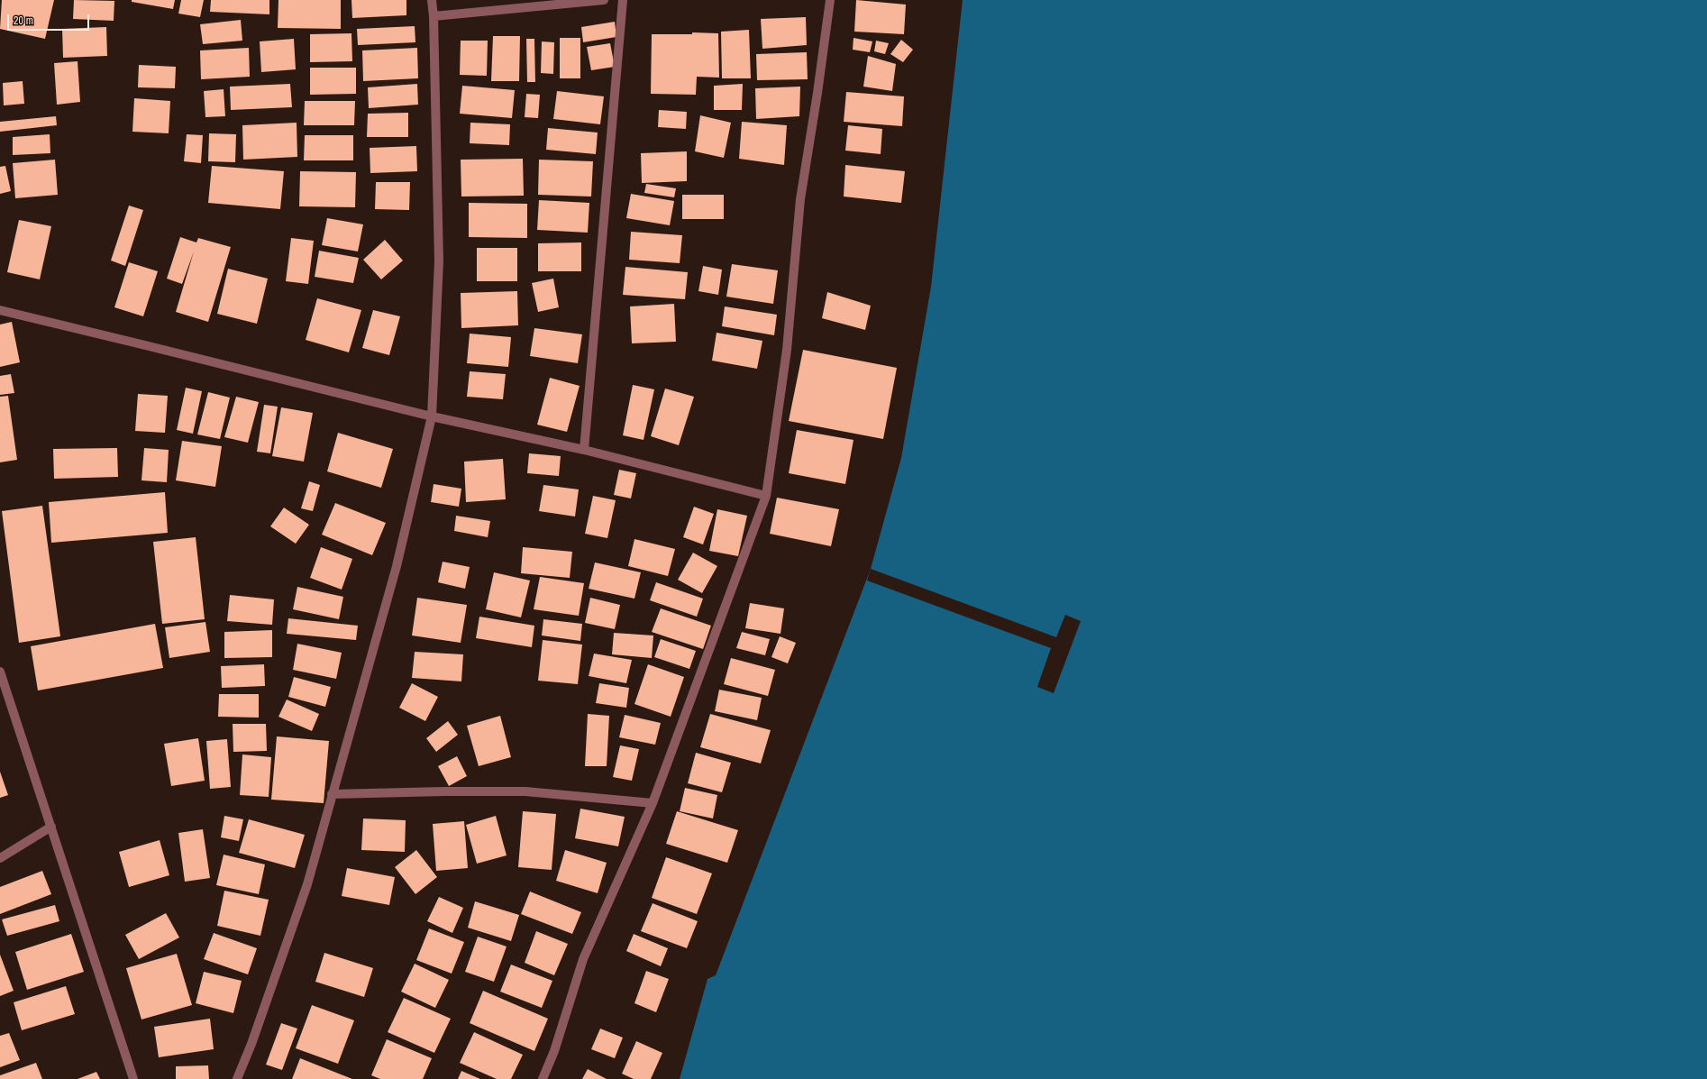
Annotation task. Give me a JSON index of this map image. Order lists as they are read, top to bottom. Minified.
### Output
{"scale_bar":"20 m"}
